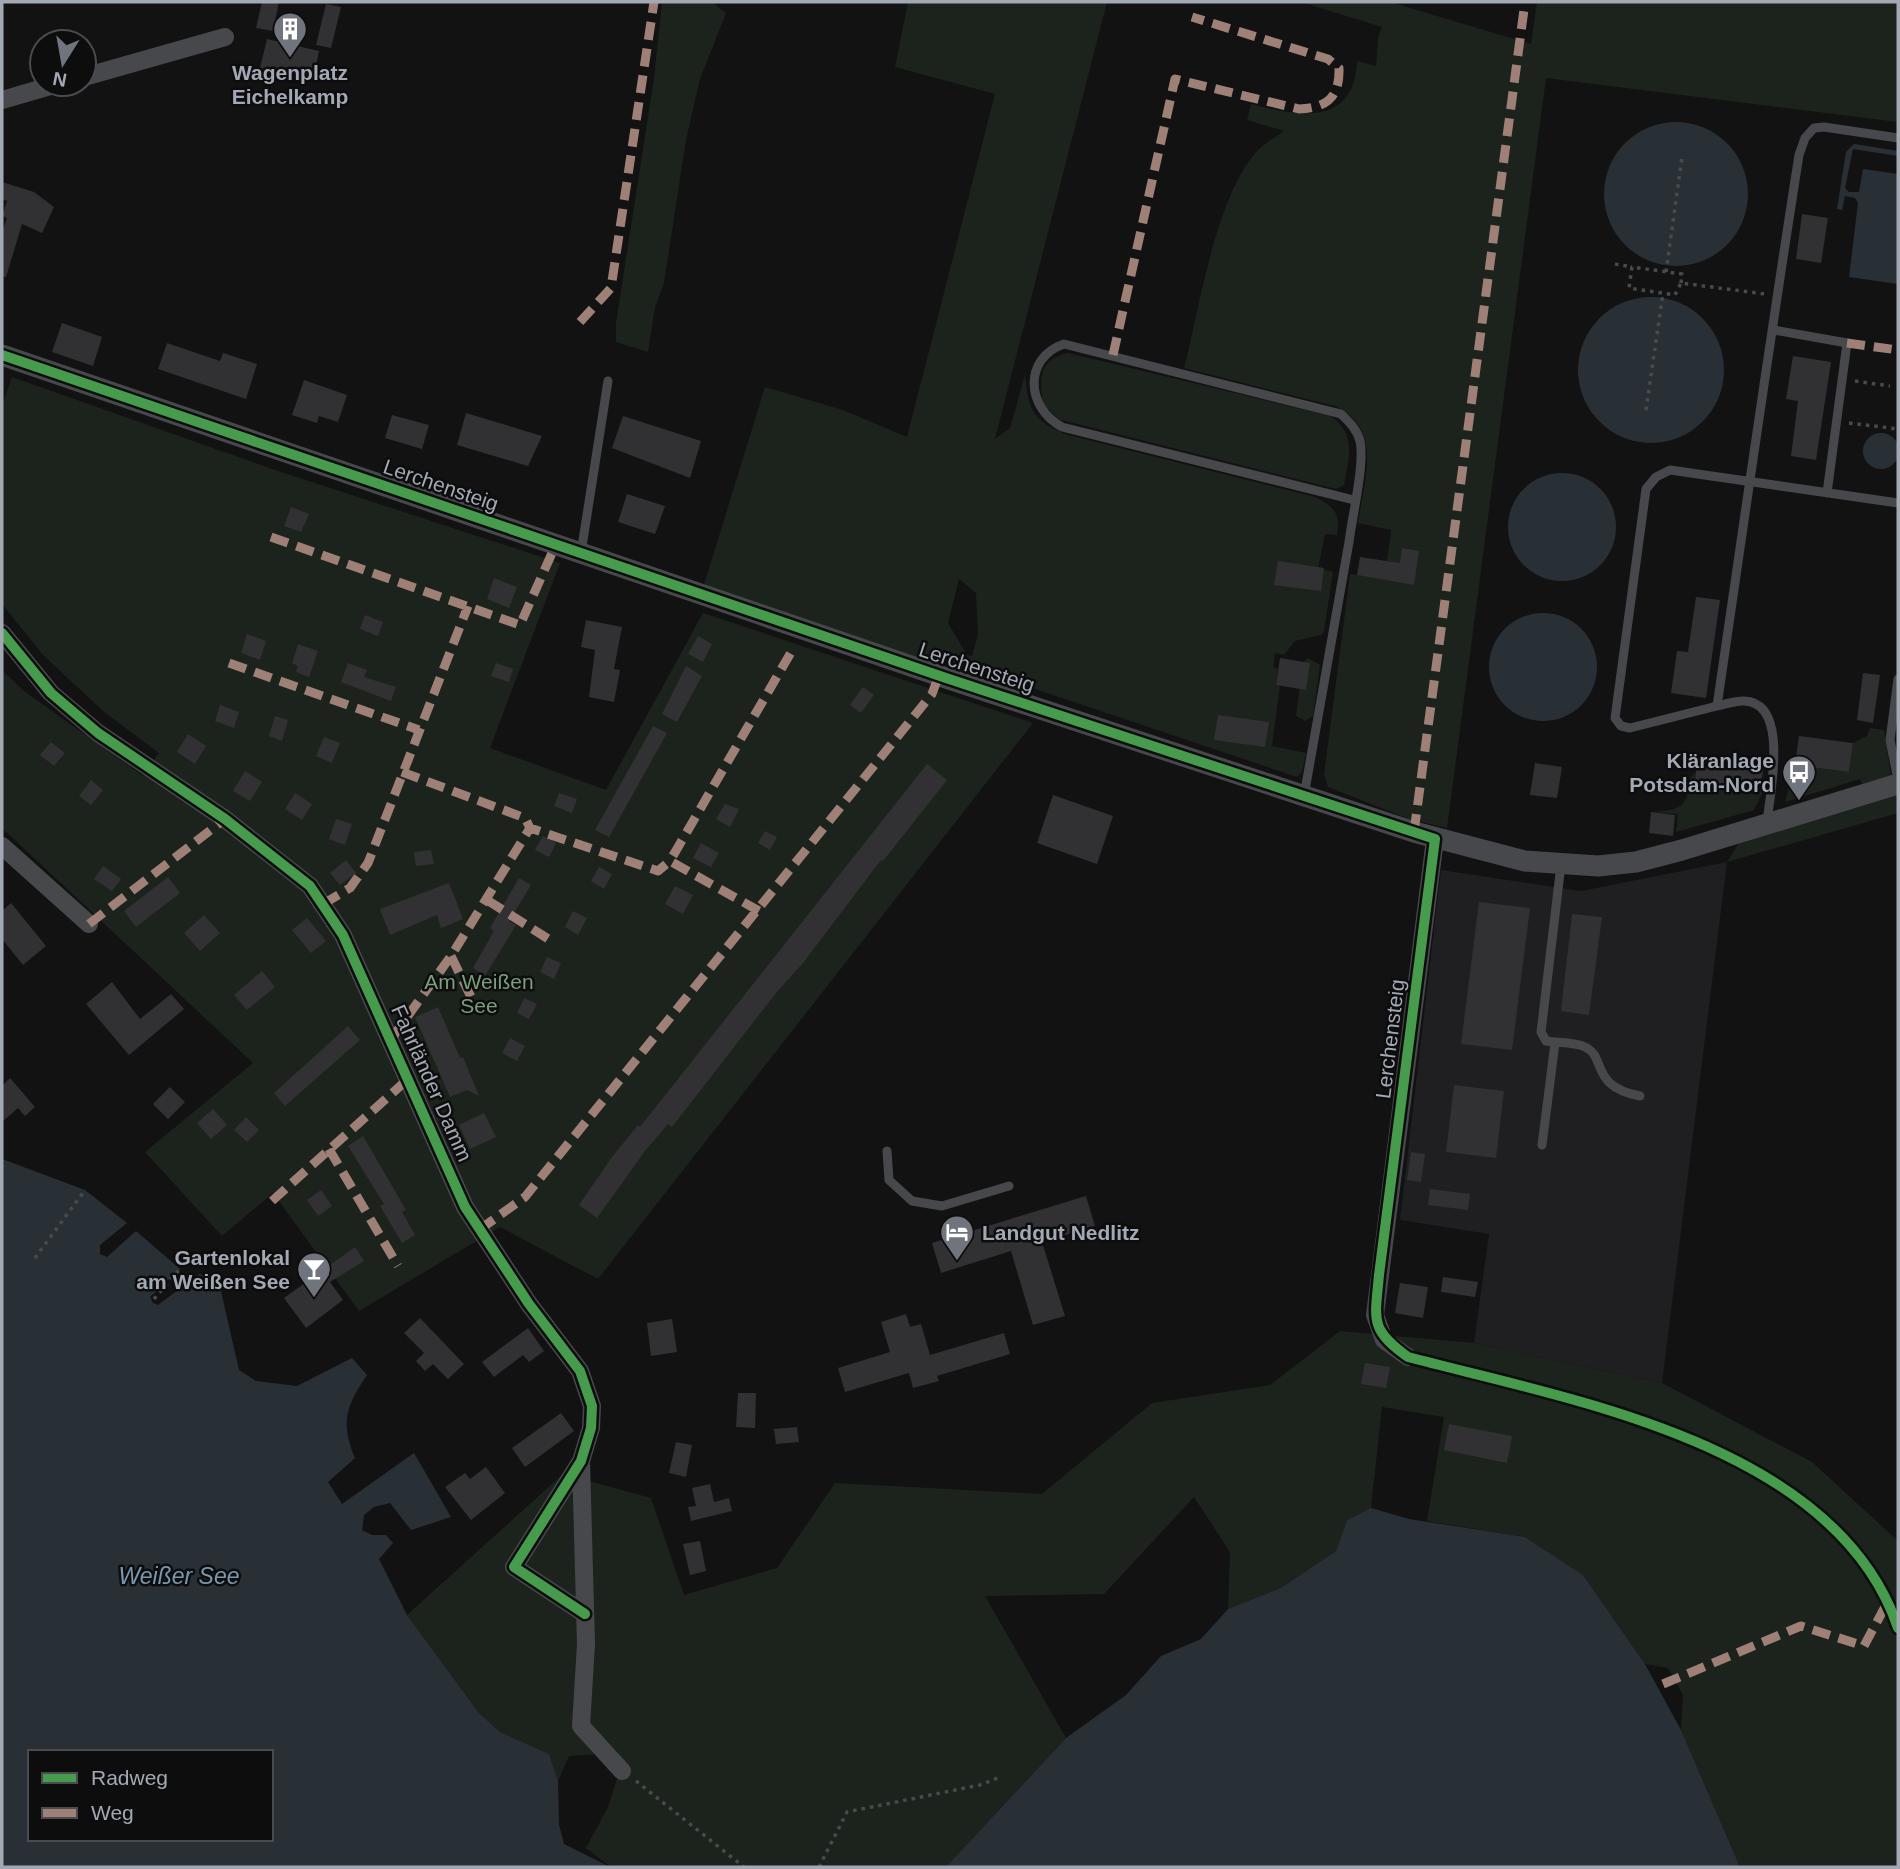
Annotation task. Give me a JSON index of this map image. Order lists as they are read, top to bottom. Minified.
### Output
{"streets":{"street":["Lerchensteig","Fahrländer Damm"]},"water":["Weißer See"],"parks":["Am Weißen See"],"places":{"building":["Wagenplatz Eichelkamp"],"bus stop":["Kläranlage Potsdam-Nord"],"hotel":["Landgut Nedlitz"],"bar":["Gartenlokal am Weißen See"]},"legend":["Radweg","Weg"],"north":"bottom"}
